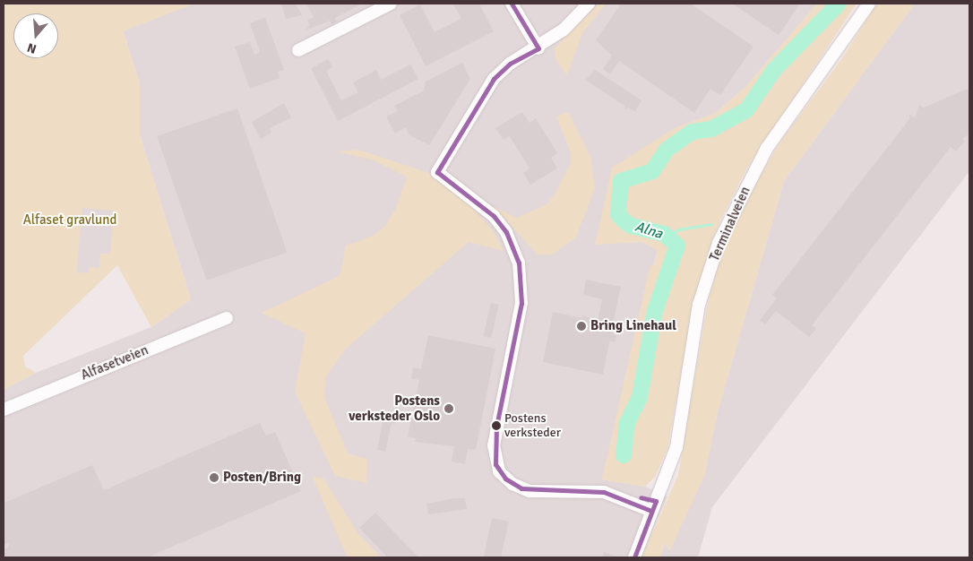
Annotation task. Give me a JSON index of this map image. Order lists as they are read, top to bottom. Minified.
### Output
{"streets":{"street":["Terminalveien","Alfasetveien"]},"water":["Alna"],"parks":["Alfaset gravlund"],"places":["Bring Linehaul","Postens verksteder Oslo","Postens verksteder","Posten/Bring"],"north":"bottom"}
